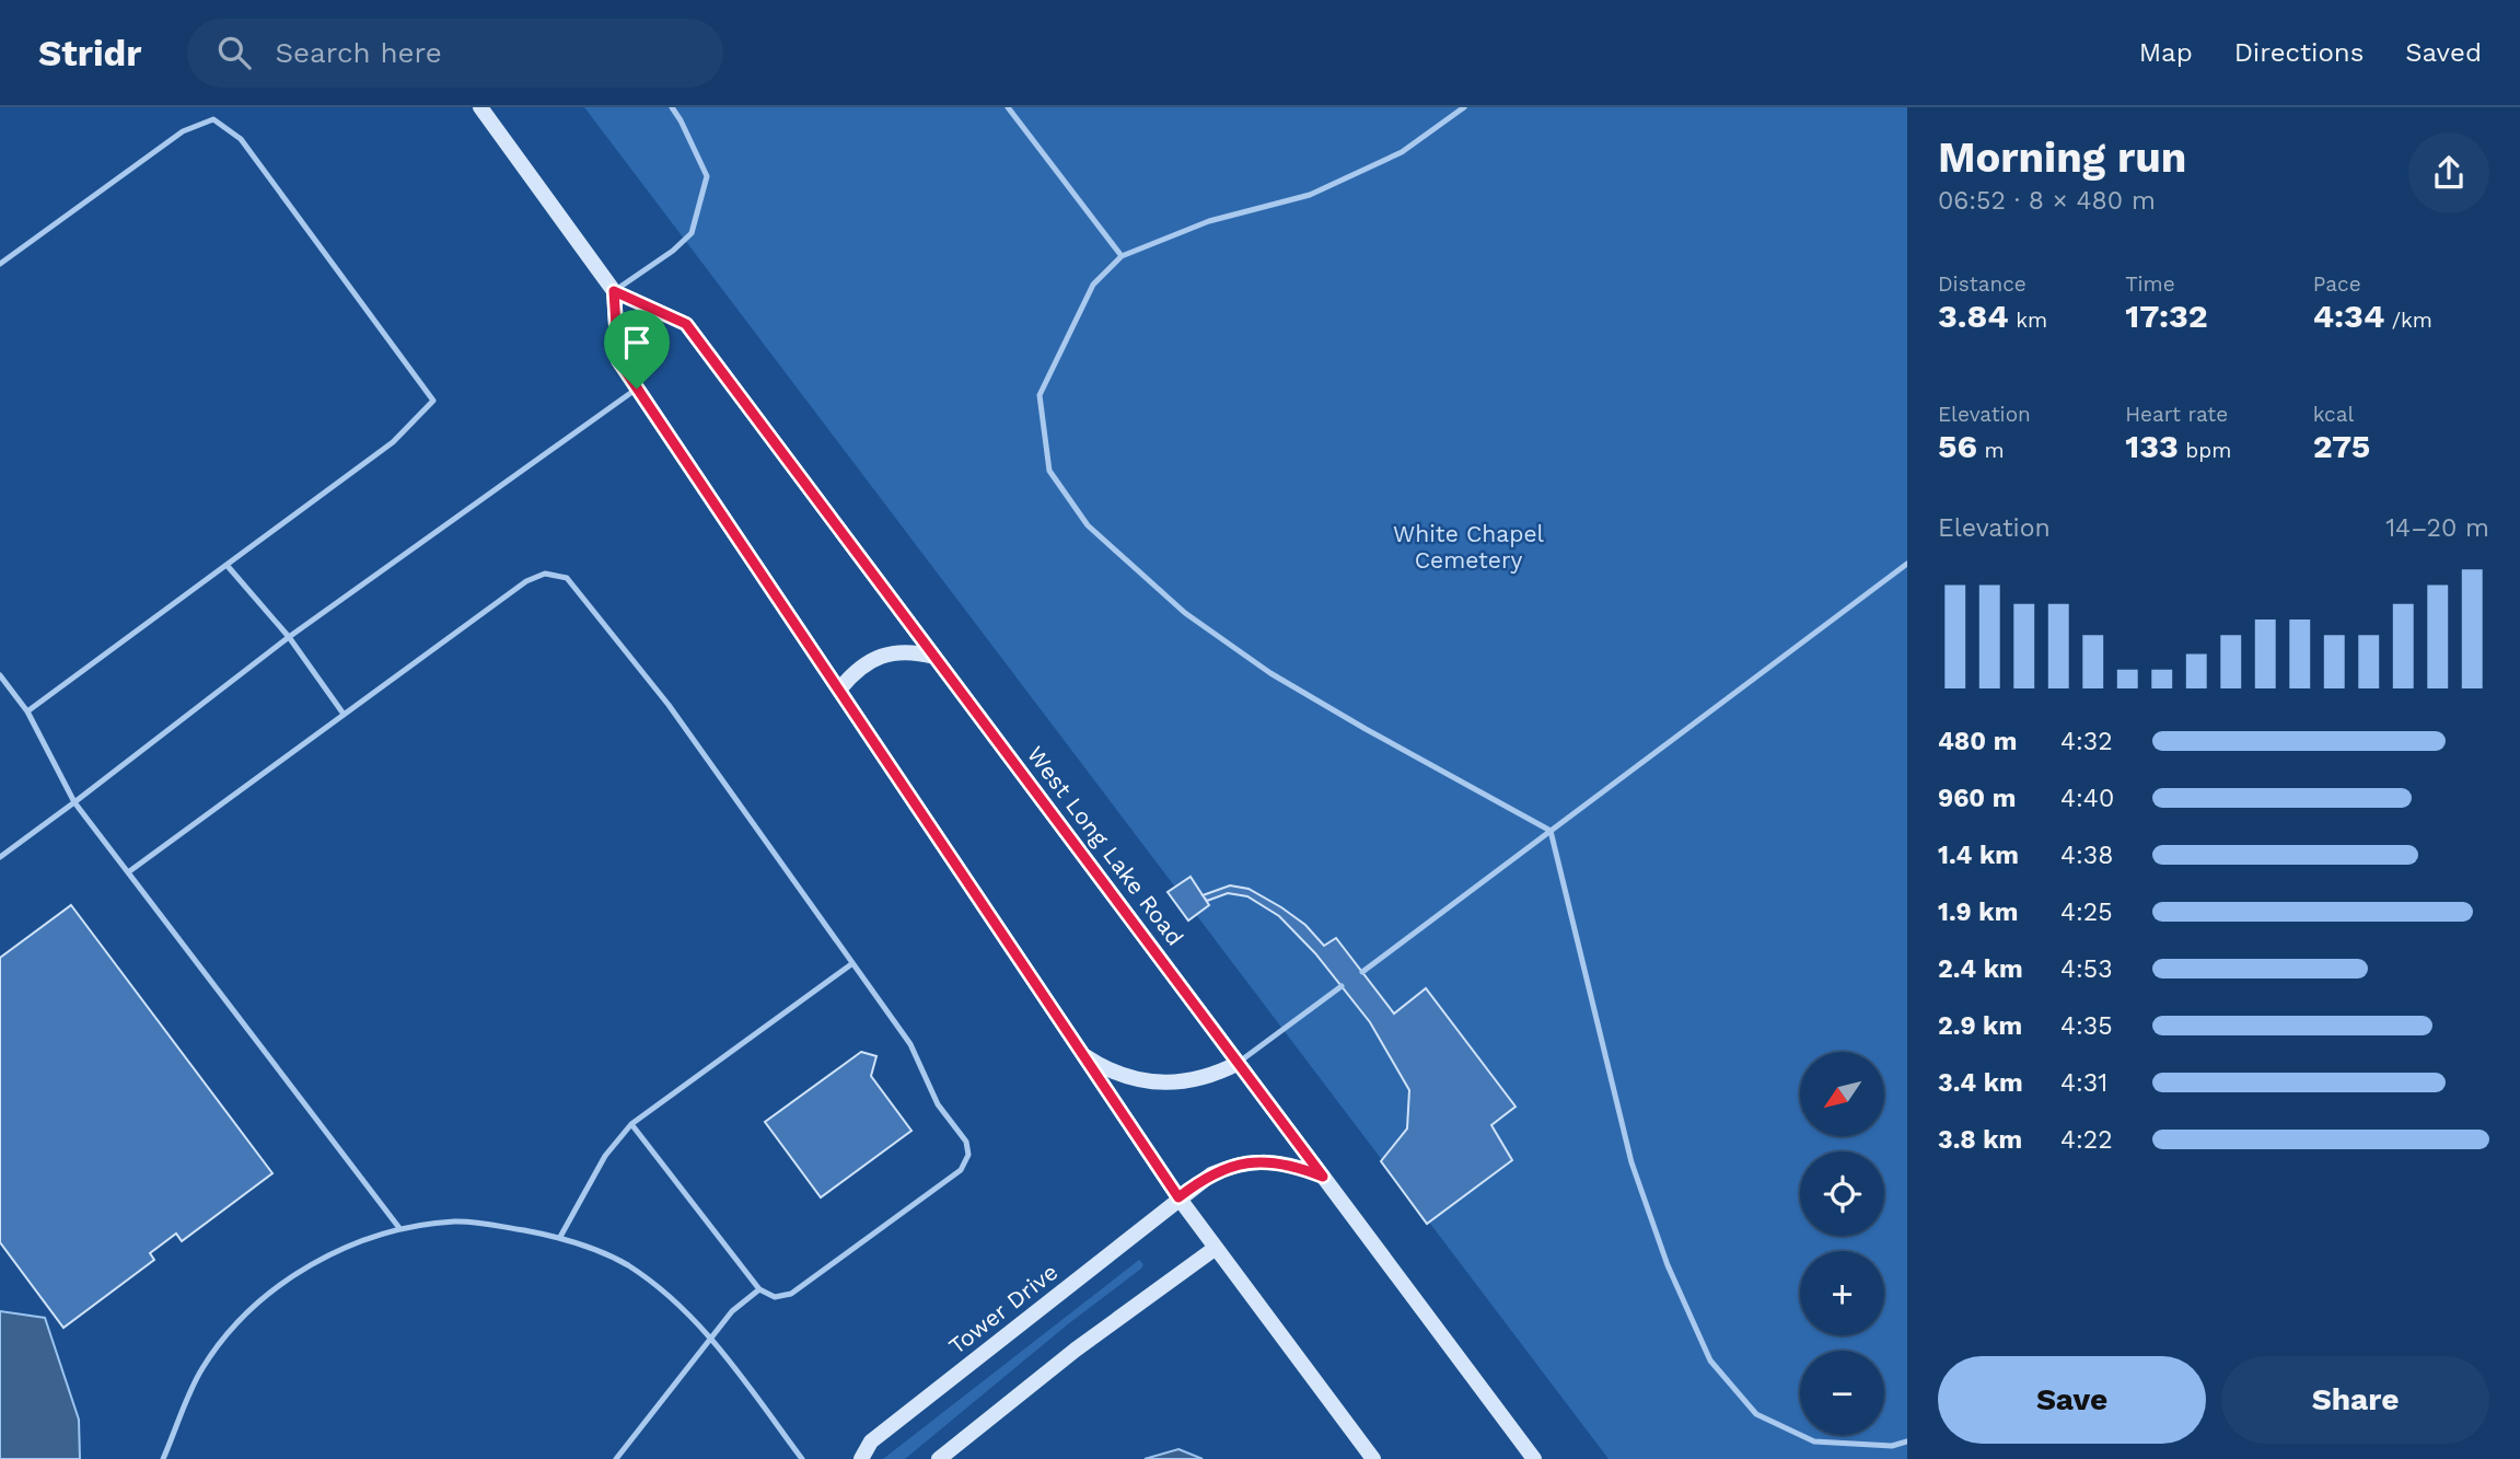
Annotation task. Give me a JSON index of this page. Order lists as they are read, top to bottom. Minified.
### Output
{"streets":{"main road":["West Long Lake Road","Tower Drive"]},"crossings":[["West Long Lake Road","Tower Drive"]],"parks":["White Chapel Cemetery"],"north":"bottom left","page":{"header":"Stridr","search":"Search here","nav":["Map","Directions","Saved"],"heading":["Morning run","06:52 · 8 × 480 m"],"stats":[["Distance","3.84 km"],["Time","17:32"],["Pace","4:34 /km"],["Elevation","56 m"],["Heart rate","133 bpm"],["kcal","275"]],"chart":["Elevation","14–20 m"],"list":[{"name":"480 m","note":"4:32"},{"name":"960 m","note":"4:40"},{"name":"1.4 km","note":"4:38"},{"name":"1.9 km","note":"4:25"},{"name":"2.4 km","note":"4:53"},{"name":"2.9 km","note":"4:35"},{"name":"3.4 km","note":"4:31"},{"name":"3.8 km","note":"4:22"}],"map_buttons":["+","−"],"buttons":["Save","Share"]}}
